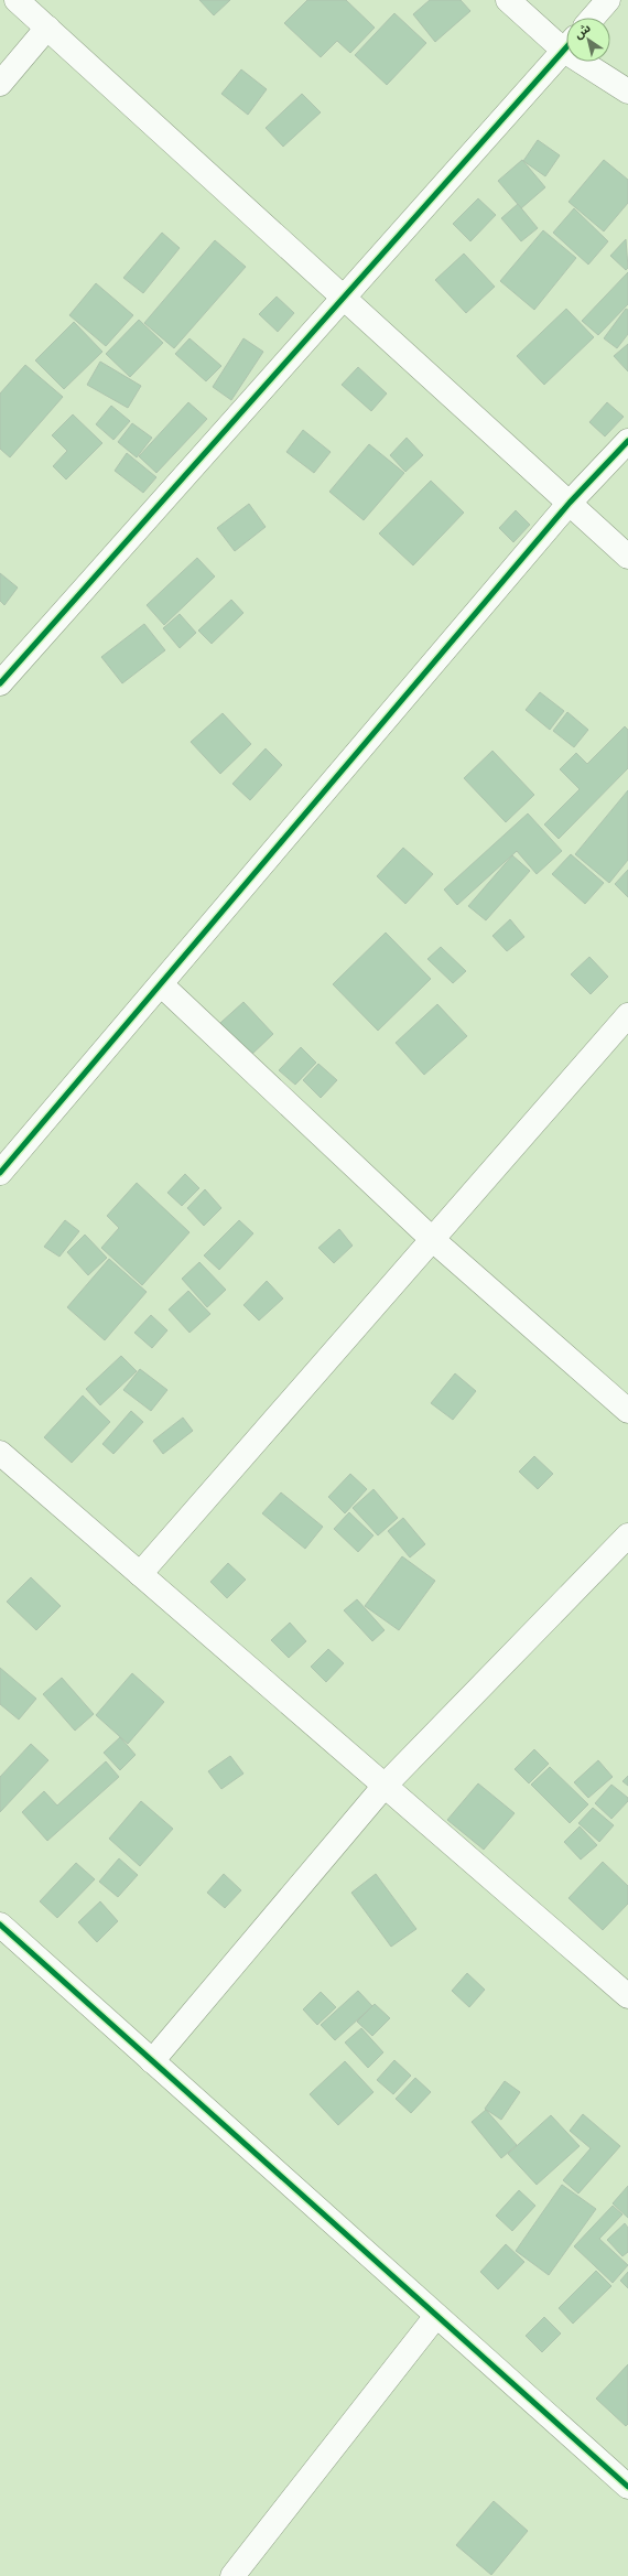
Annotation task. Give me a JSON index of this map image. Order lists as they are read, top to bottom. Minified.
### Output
{"north":"top left"}
